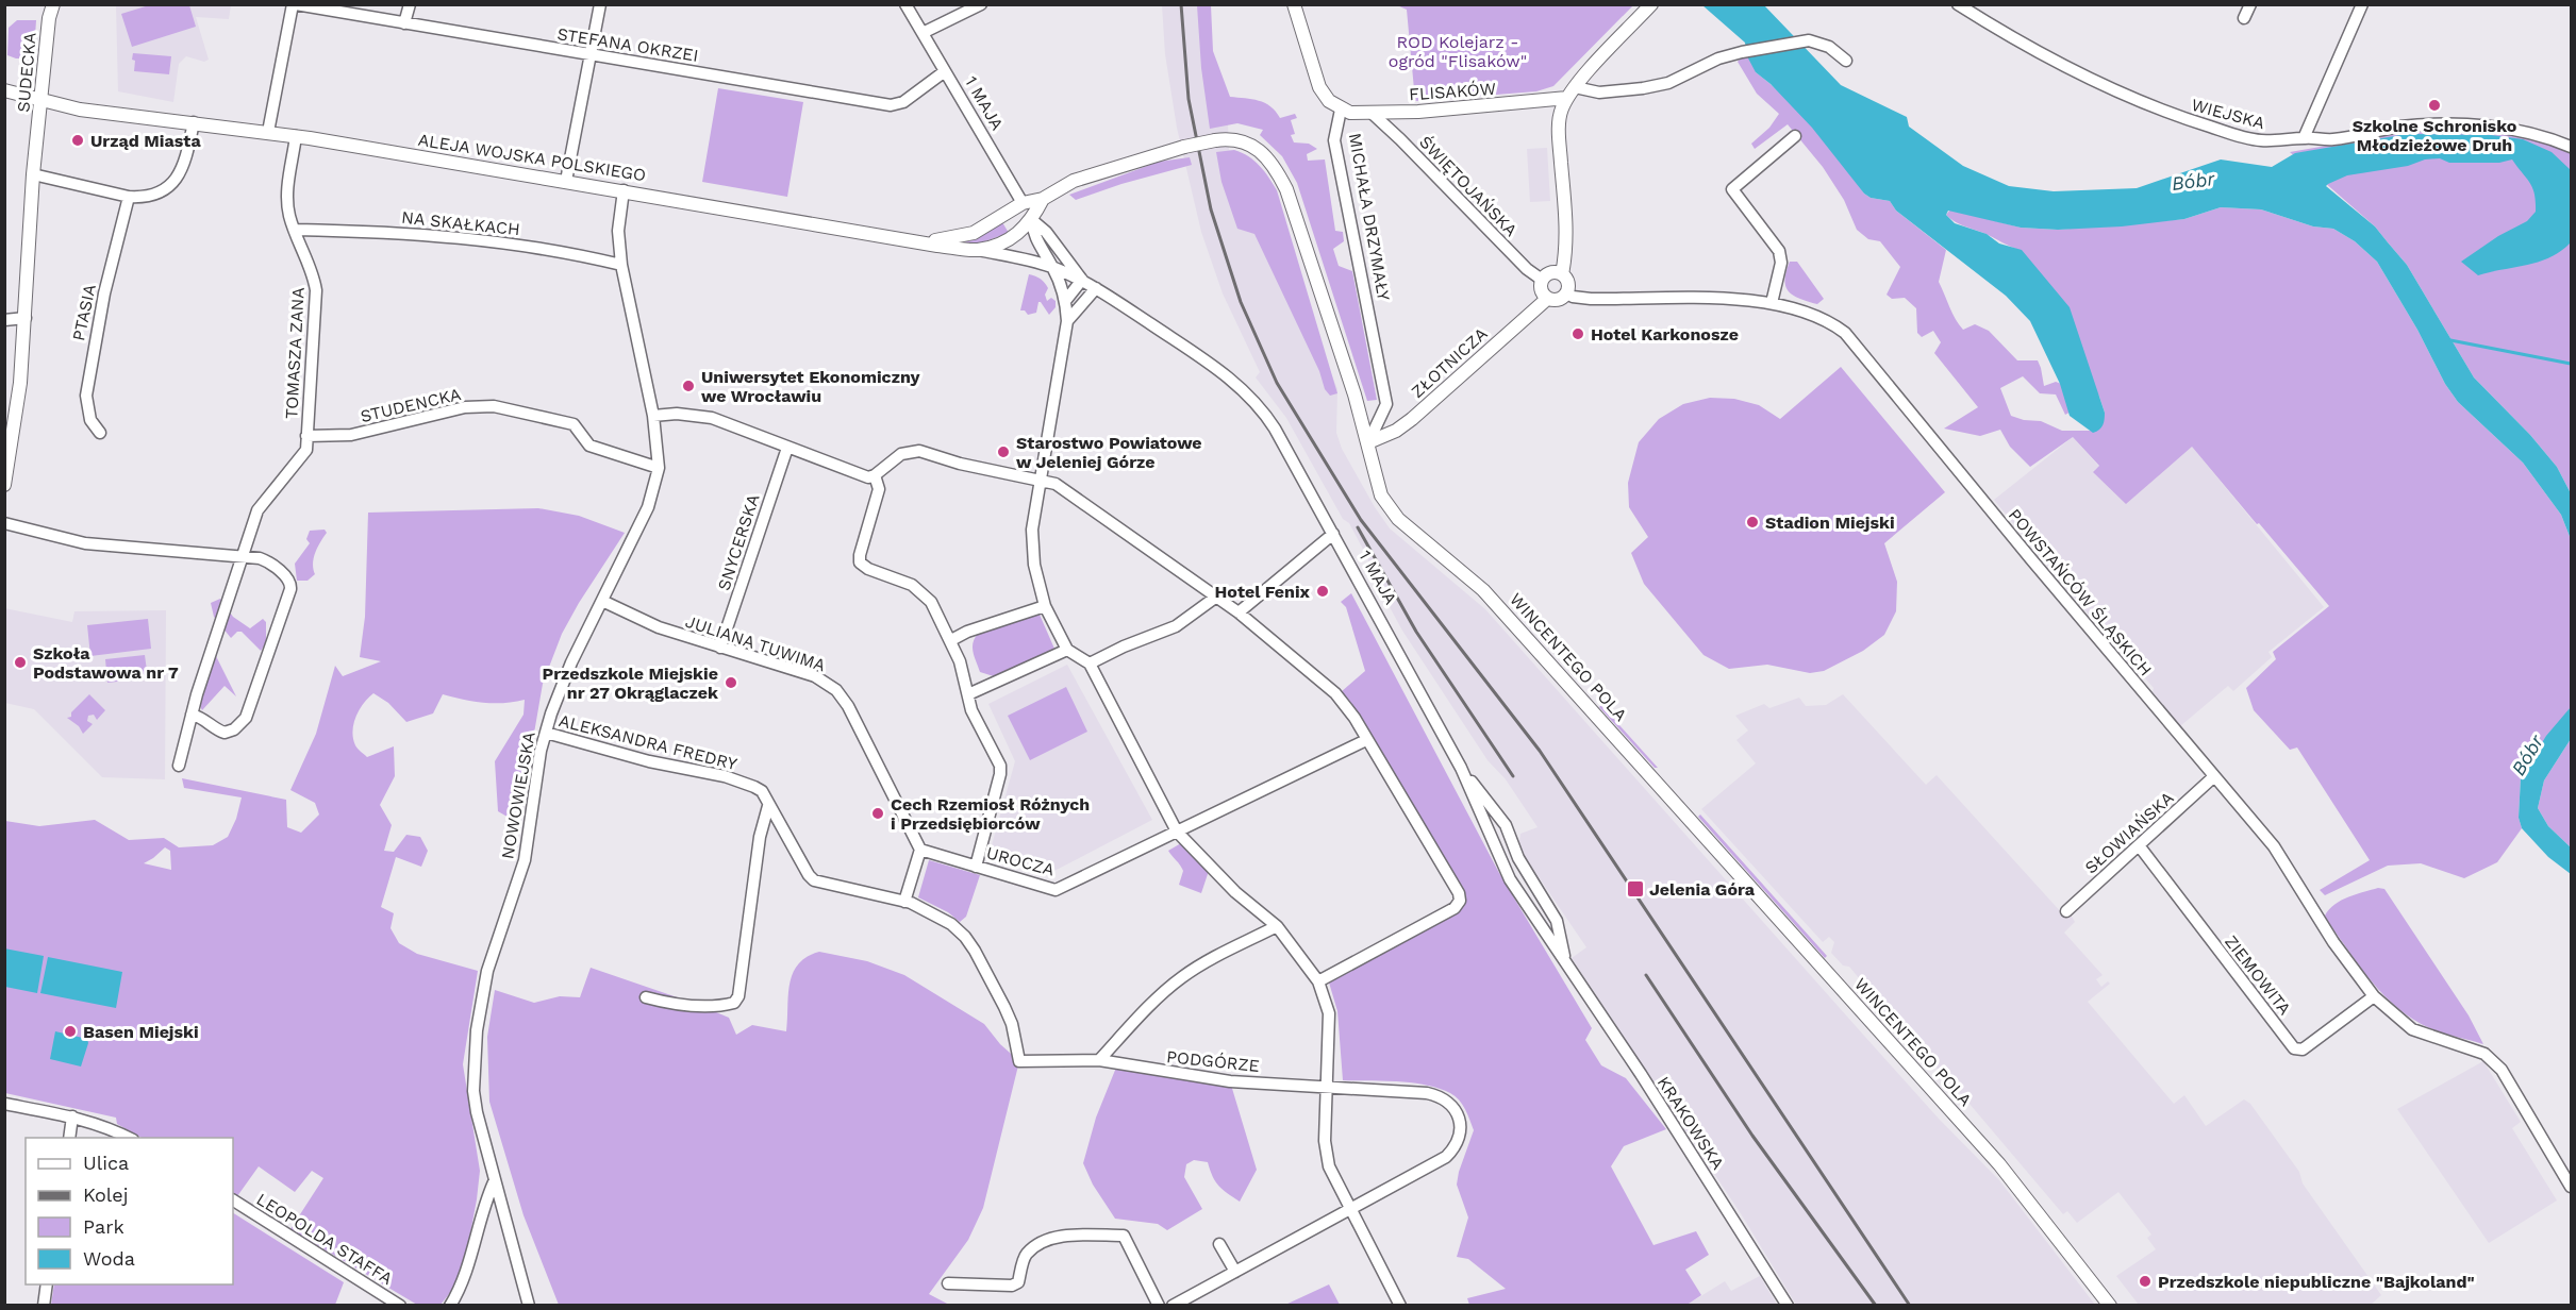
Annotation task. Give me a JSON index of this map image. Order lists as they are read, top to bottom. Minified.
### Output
{"streets":{"street":["STEFANA OKRZEI","SUDECKA","FLISAKÓW","1 MAJA","WIEJSKA","ALEJA WOJSKA POLSKIEGO","ŚWIĘTOJAŃSKA","MICHAŁA DRZYMAŁY","NA SKAŁKACH","PTASIA","TOMASZA ZANA","ZŁOTNICZA","STUDENCKA","SNYCERSKA","POWSTAŃCÓW ŚLĄSKICH","JULIANA TUWIMA","WINCENTEGO POLA","ALEKSANDRA FREDRY","NOWOWIEJSKA","SŁOWIAŃSKA","UROCZA","ZIEMOWITA","PODGÓRZE","KRAKOWSKA","LEOPOLDA STAFFA"]},"crossings":[["STEFANA OKRZEI","1 MAJA"],["SUDECKA","ALEJA WOJSKA POLSKIEGO"],["FLISAKÓW","ŚWIĘTOJAŃSKA"],["FLISAKÓW","MICHAŁA DRZYMAŁY"],["1 MAJA","ALEJA WOJSKA POLSKIEGO"],["1 MAJA","WINCENTEGO POLA"],["1 MAJA","KRAKOWSKA"],["ALEJA WOJSKA POLSKIEGO","TOMASZA ZANA"],["ALEJA WOJSKA POLSKIEGO","WINCENTEGO POLA"],["ALEJA WOJSKA POLSKIEGO","NOWOWIEJSKA"],["ŚWIĘTOJAŃSKA","ZŁOTNICZA"],["ŚWIĘTOJAŃSKA","POWSTAŃCÓW ŚLĄSKICH"],["MICHAŁA DRZYMAŁY","ZŁOTNICZA"],["MICHAŁA DRZYMAŁY","WINCENTEGO POLA"],["NA SKAŁKACH","TOMASZA ZANA"],["NA SKAŁKACH","NOWOWIEJSKA"],["TOMASZA ZANA","STUDENCKA"],["ZŁOTNICZA","POWSTAŃCÓW ŚLĄSKICH"],["ZŁOTNICZA","WINCENTEGO POLA"],["STUDENCKA","NOWOWIEJSKA"],["SNYCERSKA","JULIANA TUWIMA"],["POWSTAŃCÓW ŚLĄSKICH","SŁOWIAŃSKA"],["POWSTAŃCÓW ŚLĄSKICH","ZIEMOWITA"],["JULIANA TUWIMA","NOWOWIEJSKA"],["JULIANA TUWIMA","UROCZA"],["ALEKSANDRA FREDRY","NOWOWIEJSKA"],["ALEKSANDRA FREDRY","PODGÓRZE"],["SŁOWIAŃSKA","ZIEMOWITA"]],"water":["Bóbr"],"parks":["ROD Kolejarz - ogród \"Flisaków\""],"places":{"other":["Szkolne Schronisko Młodzieżowe Druh","Urząd Miasta","Hotel Karkonosze","Uniwersytet Ekonomiczny we Wrocławiu","Starostwo Powiatowe w Jeleniej Górze","Stadion Miejski","Hotel Fenix","Szkoła Podstawowa nr 7","Przedszkole Miejskie nr 27 Okrąglaczek","Cech Rzemiosł Różnych i Przedsiębiorców","Basen Miejski","Przedszkole niepubliczne \"Bajkoland\""],"transit":["Jelenia Góra"]},"legend":["Ulica","Kolej","Park","Woda"]}
